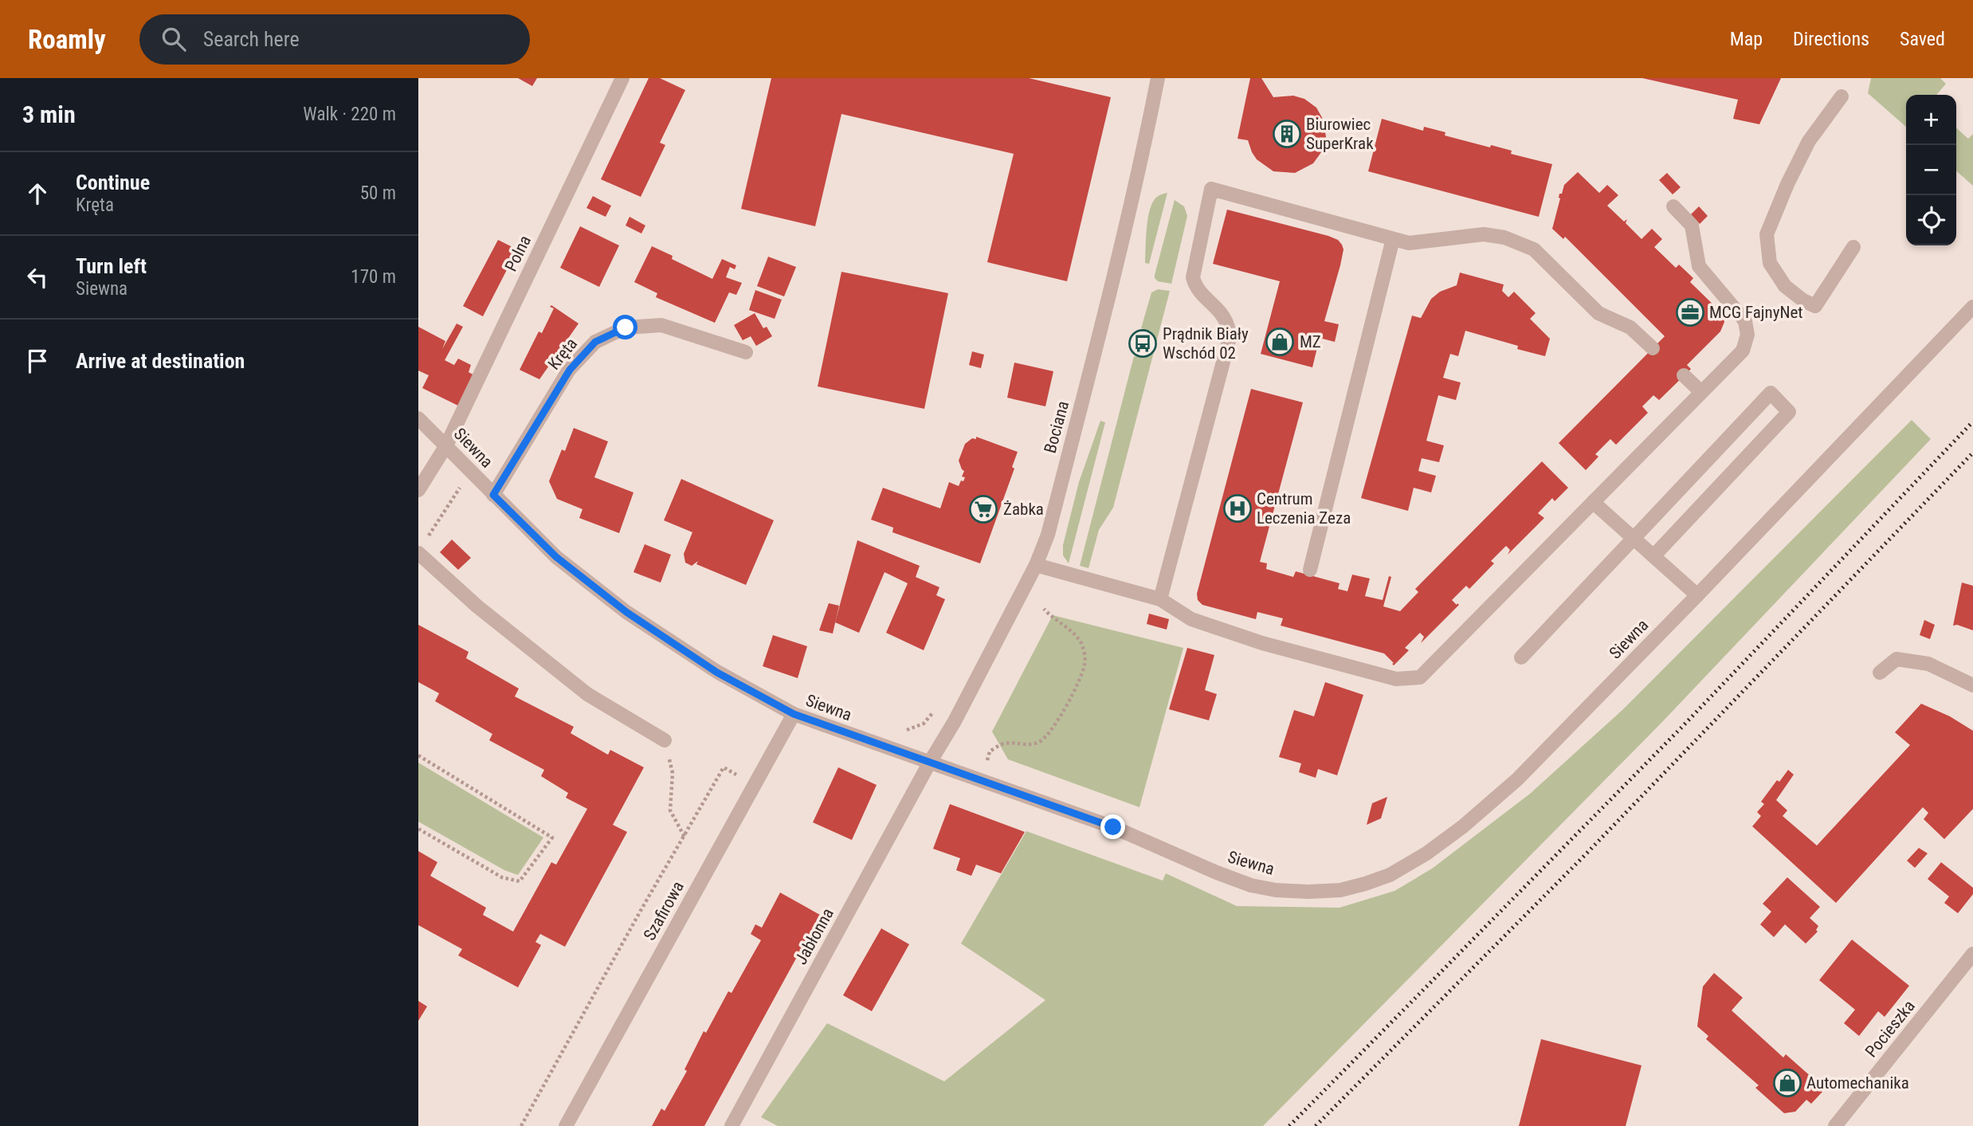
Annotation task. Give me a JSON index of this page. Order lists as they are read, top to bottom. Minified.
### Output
{"streets":{"street":["Polna","Kręta","Bociana","Siewna","Szafirowa","Jabłonna","Pocieszka"]},"crossings":[["Polna","Siewna"],["Kręta","Siewna"],["Bociana","Siewna"],["Bociana","Jabłonna"],["Siewna","Szafirowa"],["Siewna","Jabłonna"]],"places":{"building":["Biurowiec SuperKrak"],"office":["MCG FajnyNet"],"shop":["MZ","Automechanika"],"bus stop":["Prądnik Biały Wschód 02"],"hospital":["Centrum Leczenia Zeza"],"supermarket":["Żabka"]},"page":{"header":"Roamly","search":"Search here","nav":["Map","Directions","Saved"],"heading":["3 min","Walk · 220 m"],"map_buttons":["+","−"],"list":[["Continue","Kręta","50 m"],["Turn left","Siewna","170 m"],"Arrive at destination"]}}
